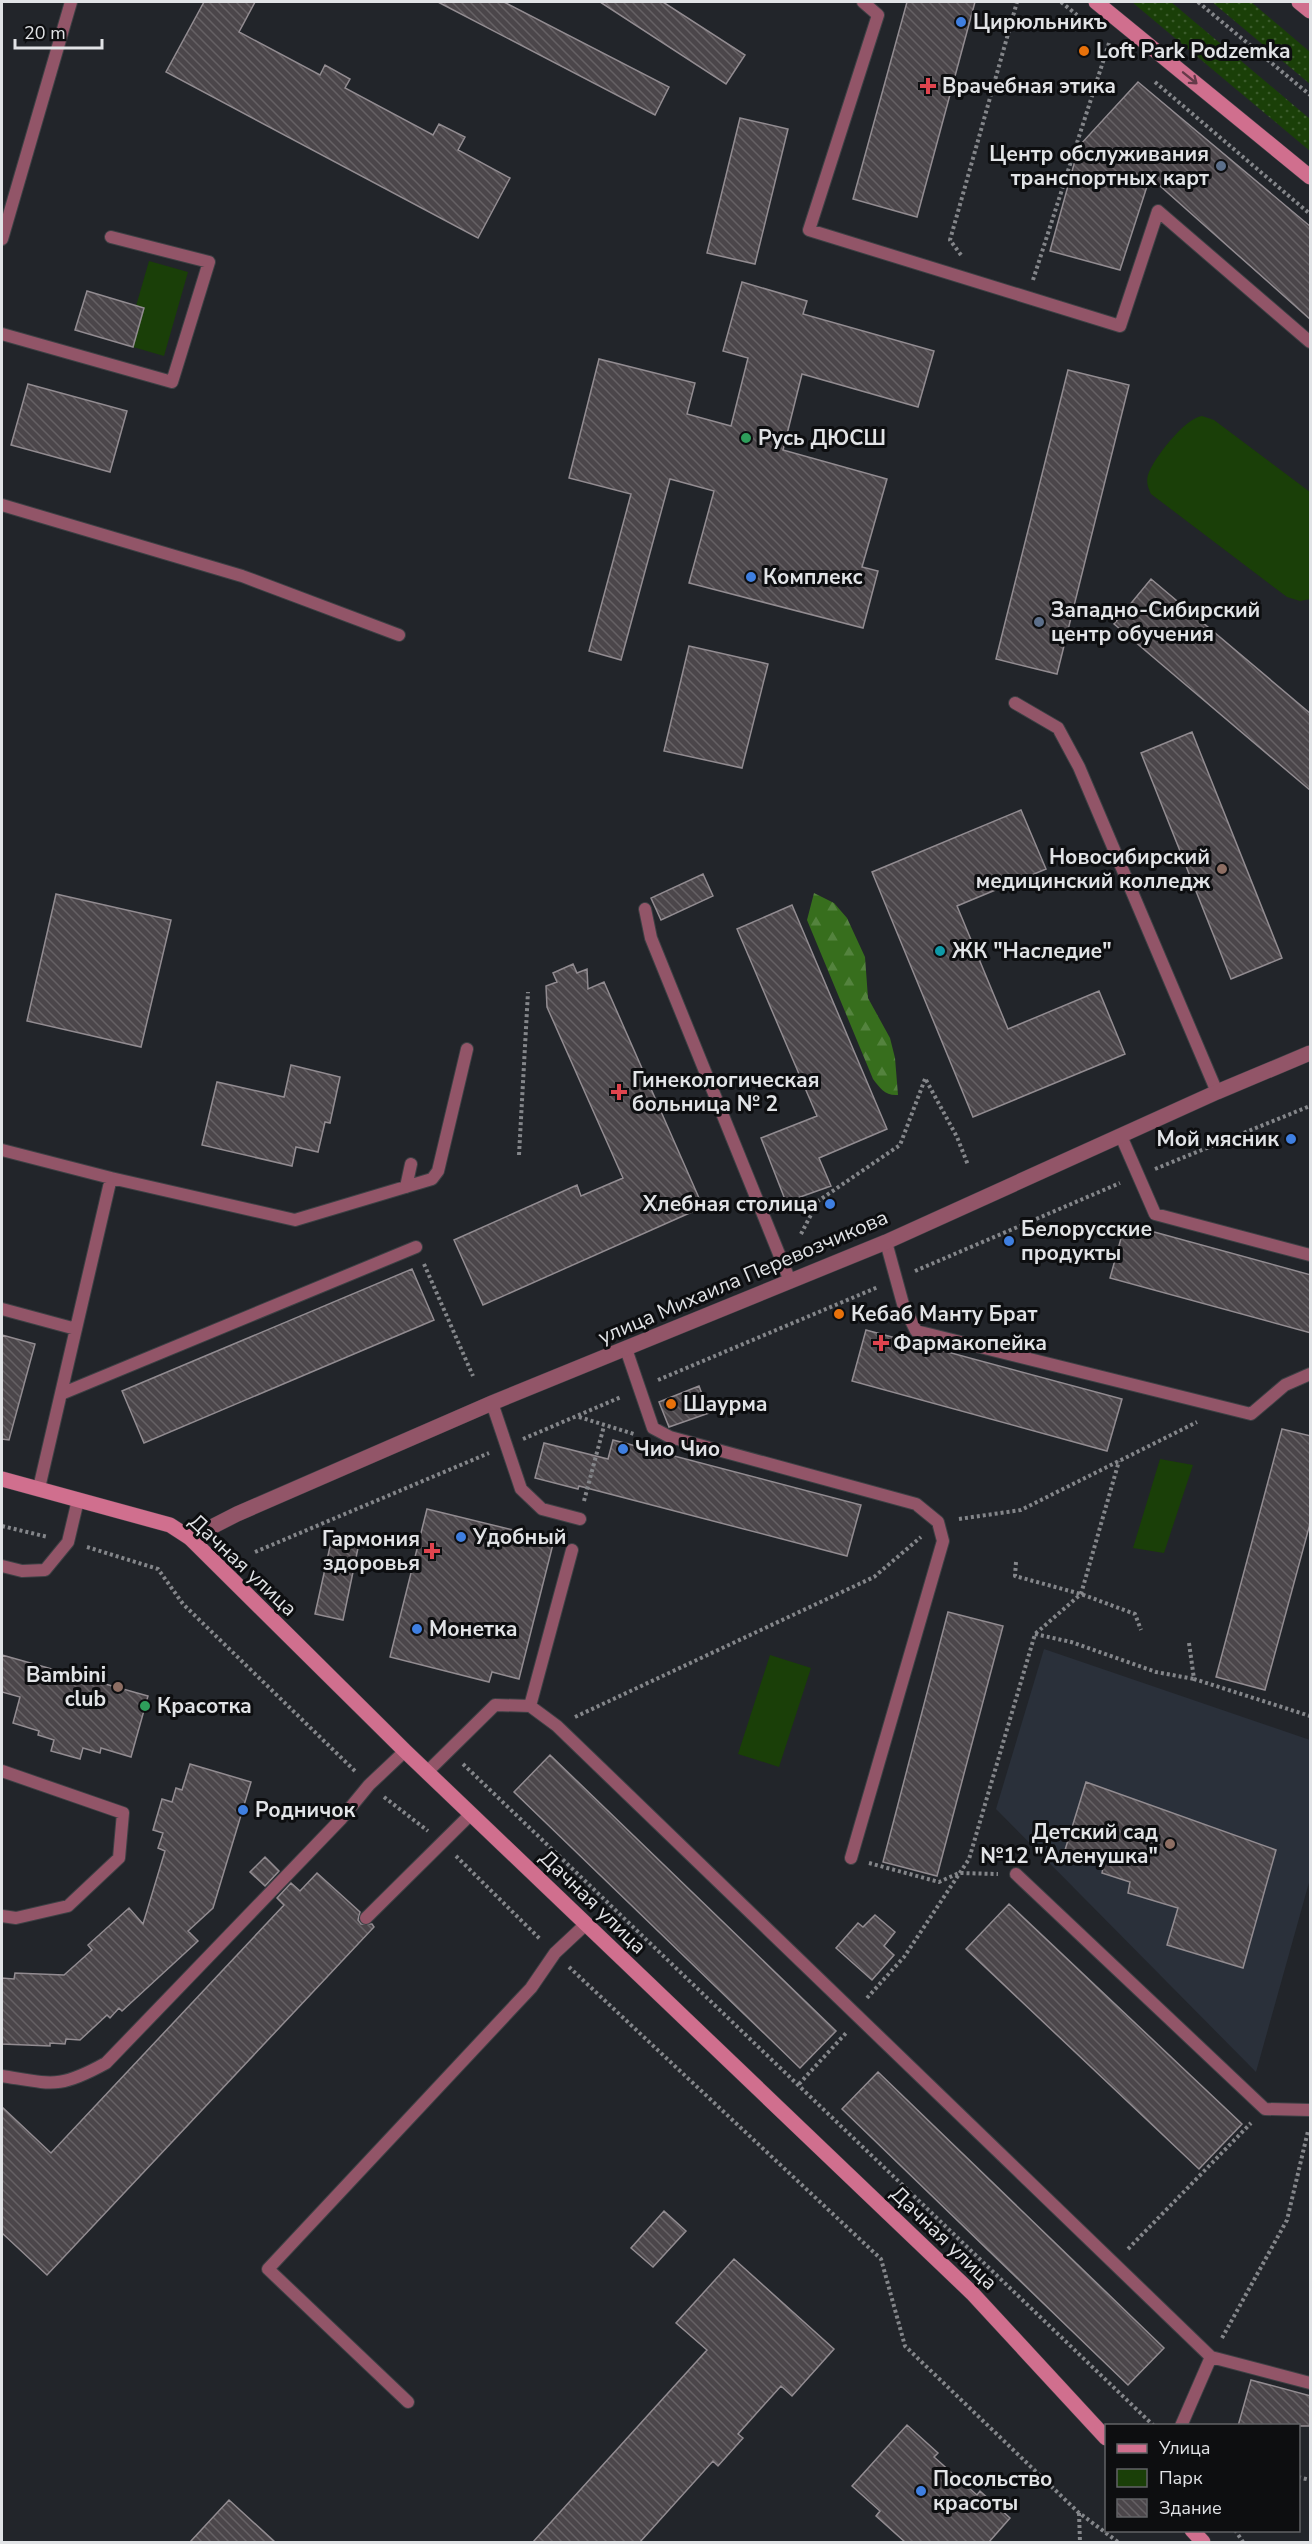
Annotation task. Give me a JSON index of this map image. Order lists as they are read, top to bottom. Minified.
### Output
{"streets":{"street":["улица Михаила Перевозчикова","Дачная улица"]},"crossings":[["улица Михаила Перевозчикова","Дачная улица"]],"places":{"other":["Цирюльникъ","Loft Park Podzemka","Центр обслуживания транспортных карт","Русь ДЮСШ","Комплекс","Западно-Сибирский центр обучения","Новосибирский медицинский колледж","ЖК \"Наследие\"","Мой мясник","Хлебная столица","Белорусские продукты","Кебаб Манту Брат","Шаурма","Чио Чио","Удобный","Монетка","Bambini club","Красотка","Родничок","Детский сад №12 \"Аленушка\"","Посольство красоты"],"health":["Врачебная этика","Гинекологическая больница № 2","Фармакопейка","Гармония здоровья"]},"legend":["Улица","Парк","Здание"],"scale_bar":"20 m"}
